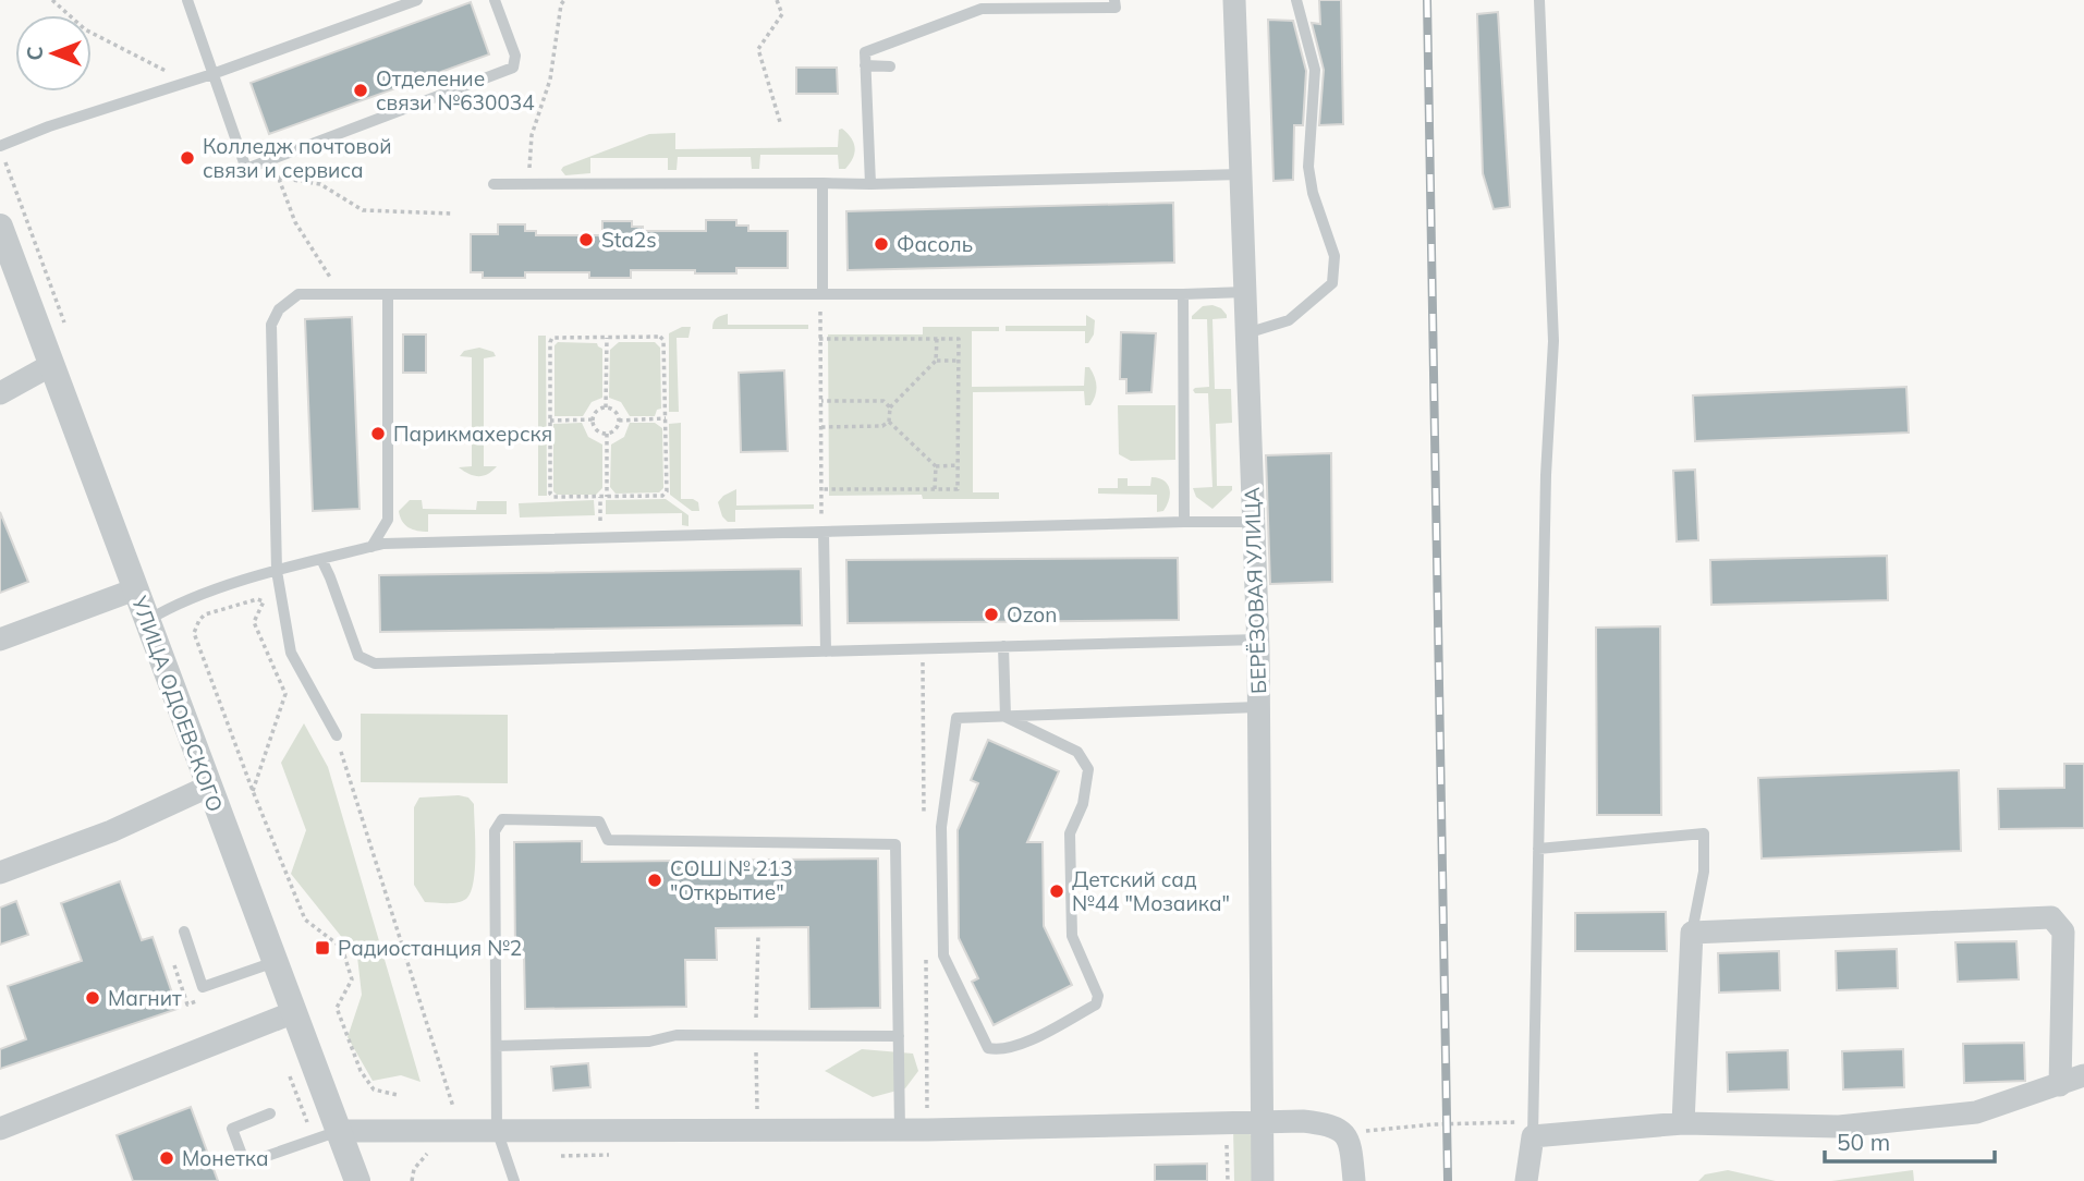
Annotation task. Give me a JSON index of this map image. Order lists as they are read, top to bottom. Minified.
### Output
{"streets":{"street":["БЕРЁЗОВАЯ УЛИЦА","УЛИЦА ОДОЕВСКОГО"]},"places":{"other":["Отделение связи №630034","Колледж почтовой связи и сервиса","Sta2s","Фасоль","Парикмахерскя","Ozon","СОШ № 213 \"Открытие\"","Детский сад №44 \"Мозаика\"","Магнит","Монетка"],"transit":["Радиостанция №2"]},"scale_bar":"50 m","north":"left"}
